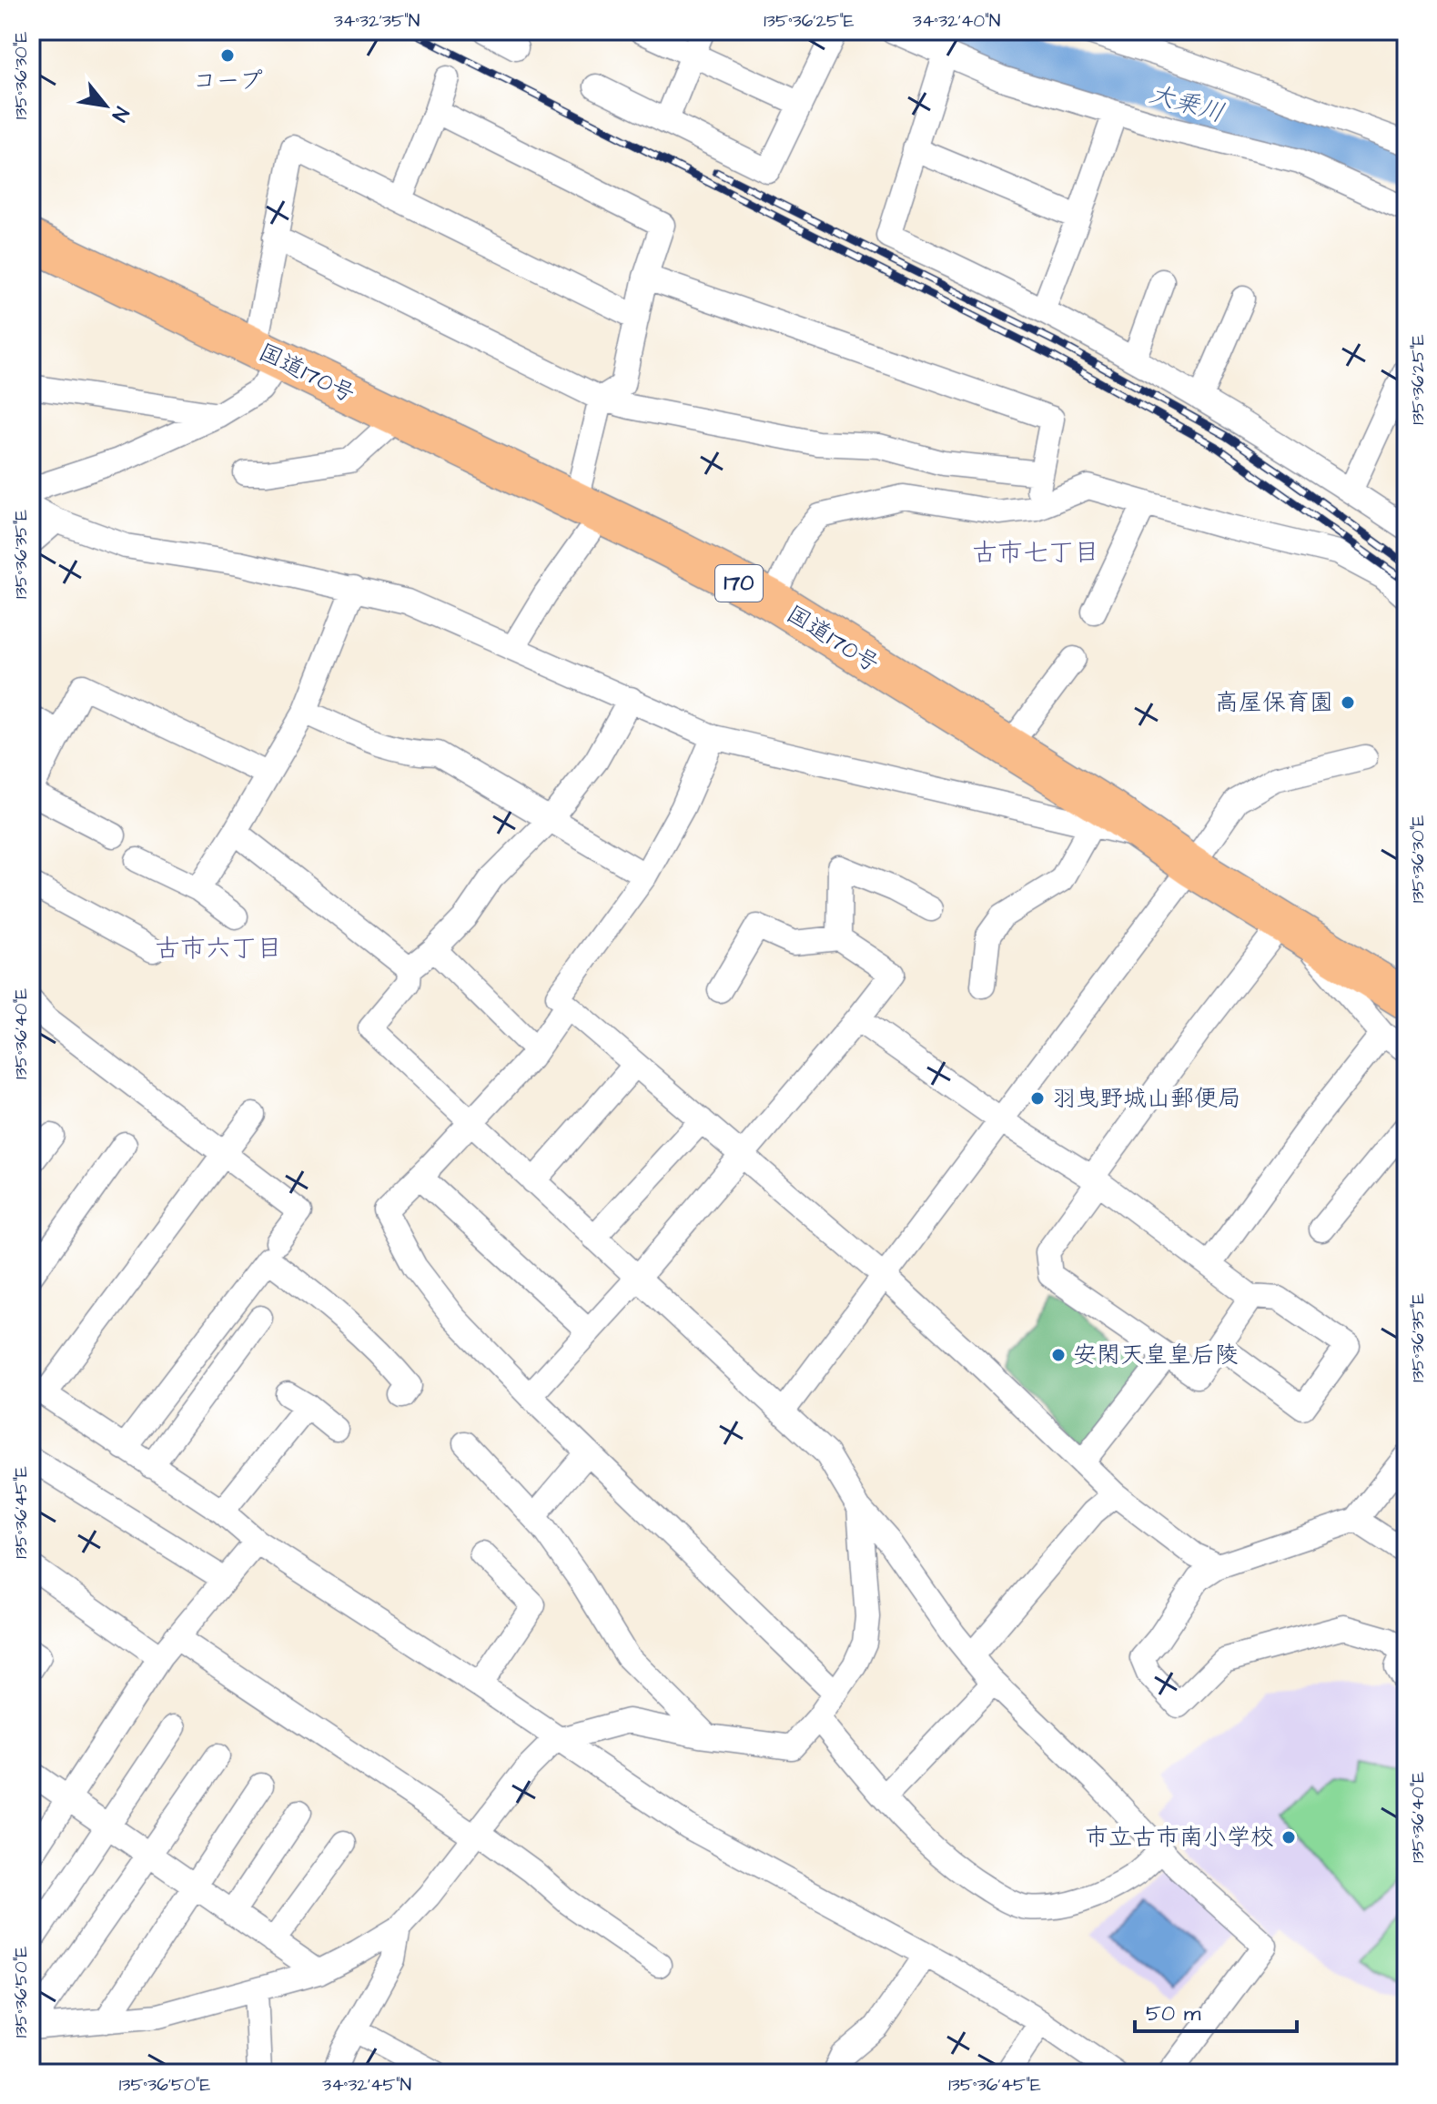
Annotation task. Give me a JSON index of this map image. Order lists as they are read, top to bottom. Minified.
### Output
{"streets":{"highway":["国道170号","170"]},"districts":["古市七丁目","古市六丁目"],"water":["大乗川"],"places":["コープ","高屋保育園","羽曳野城山郵便局","安閑天皇皇后陵","市立古市南小学校"],"scale_bar":"50 m","north":"bottom right","coordinates":["34°32'35\"N","135°36'25\"E","34°32'40\"N","135°36'30\"E","135°36'35\"E","135°36'40\"E","135°36'45\"E","135°36'50\"E","34°32'45\"N"]}
